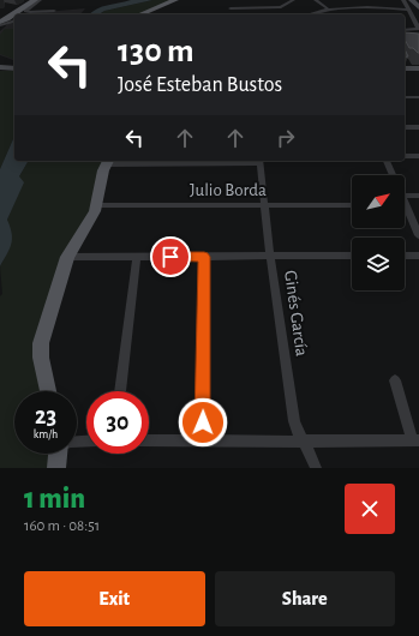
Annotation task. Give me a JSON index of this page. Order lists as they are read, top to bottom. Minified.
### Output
{"streets":{"street":["Julio Borda","Ginés García"]},"crossings":[["Julio Borda","Ginés García"]],"north":"top right","page":{"turn":["130 m","José Esteban Bustos"],"speed":"23 km/h","limit":"30","heading":["1 min","160 m · 08:51"],"buttons":["Exit","Share"]}}
